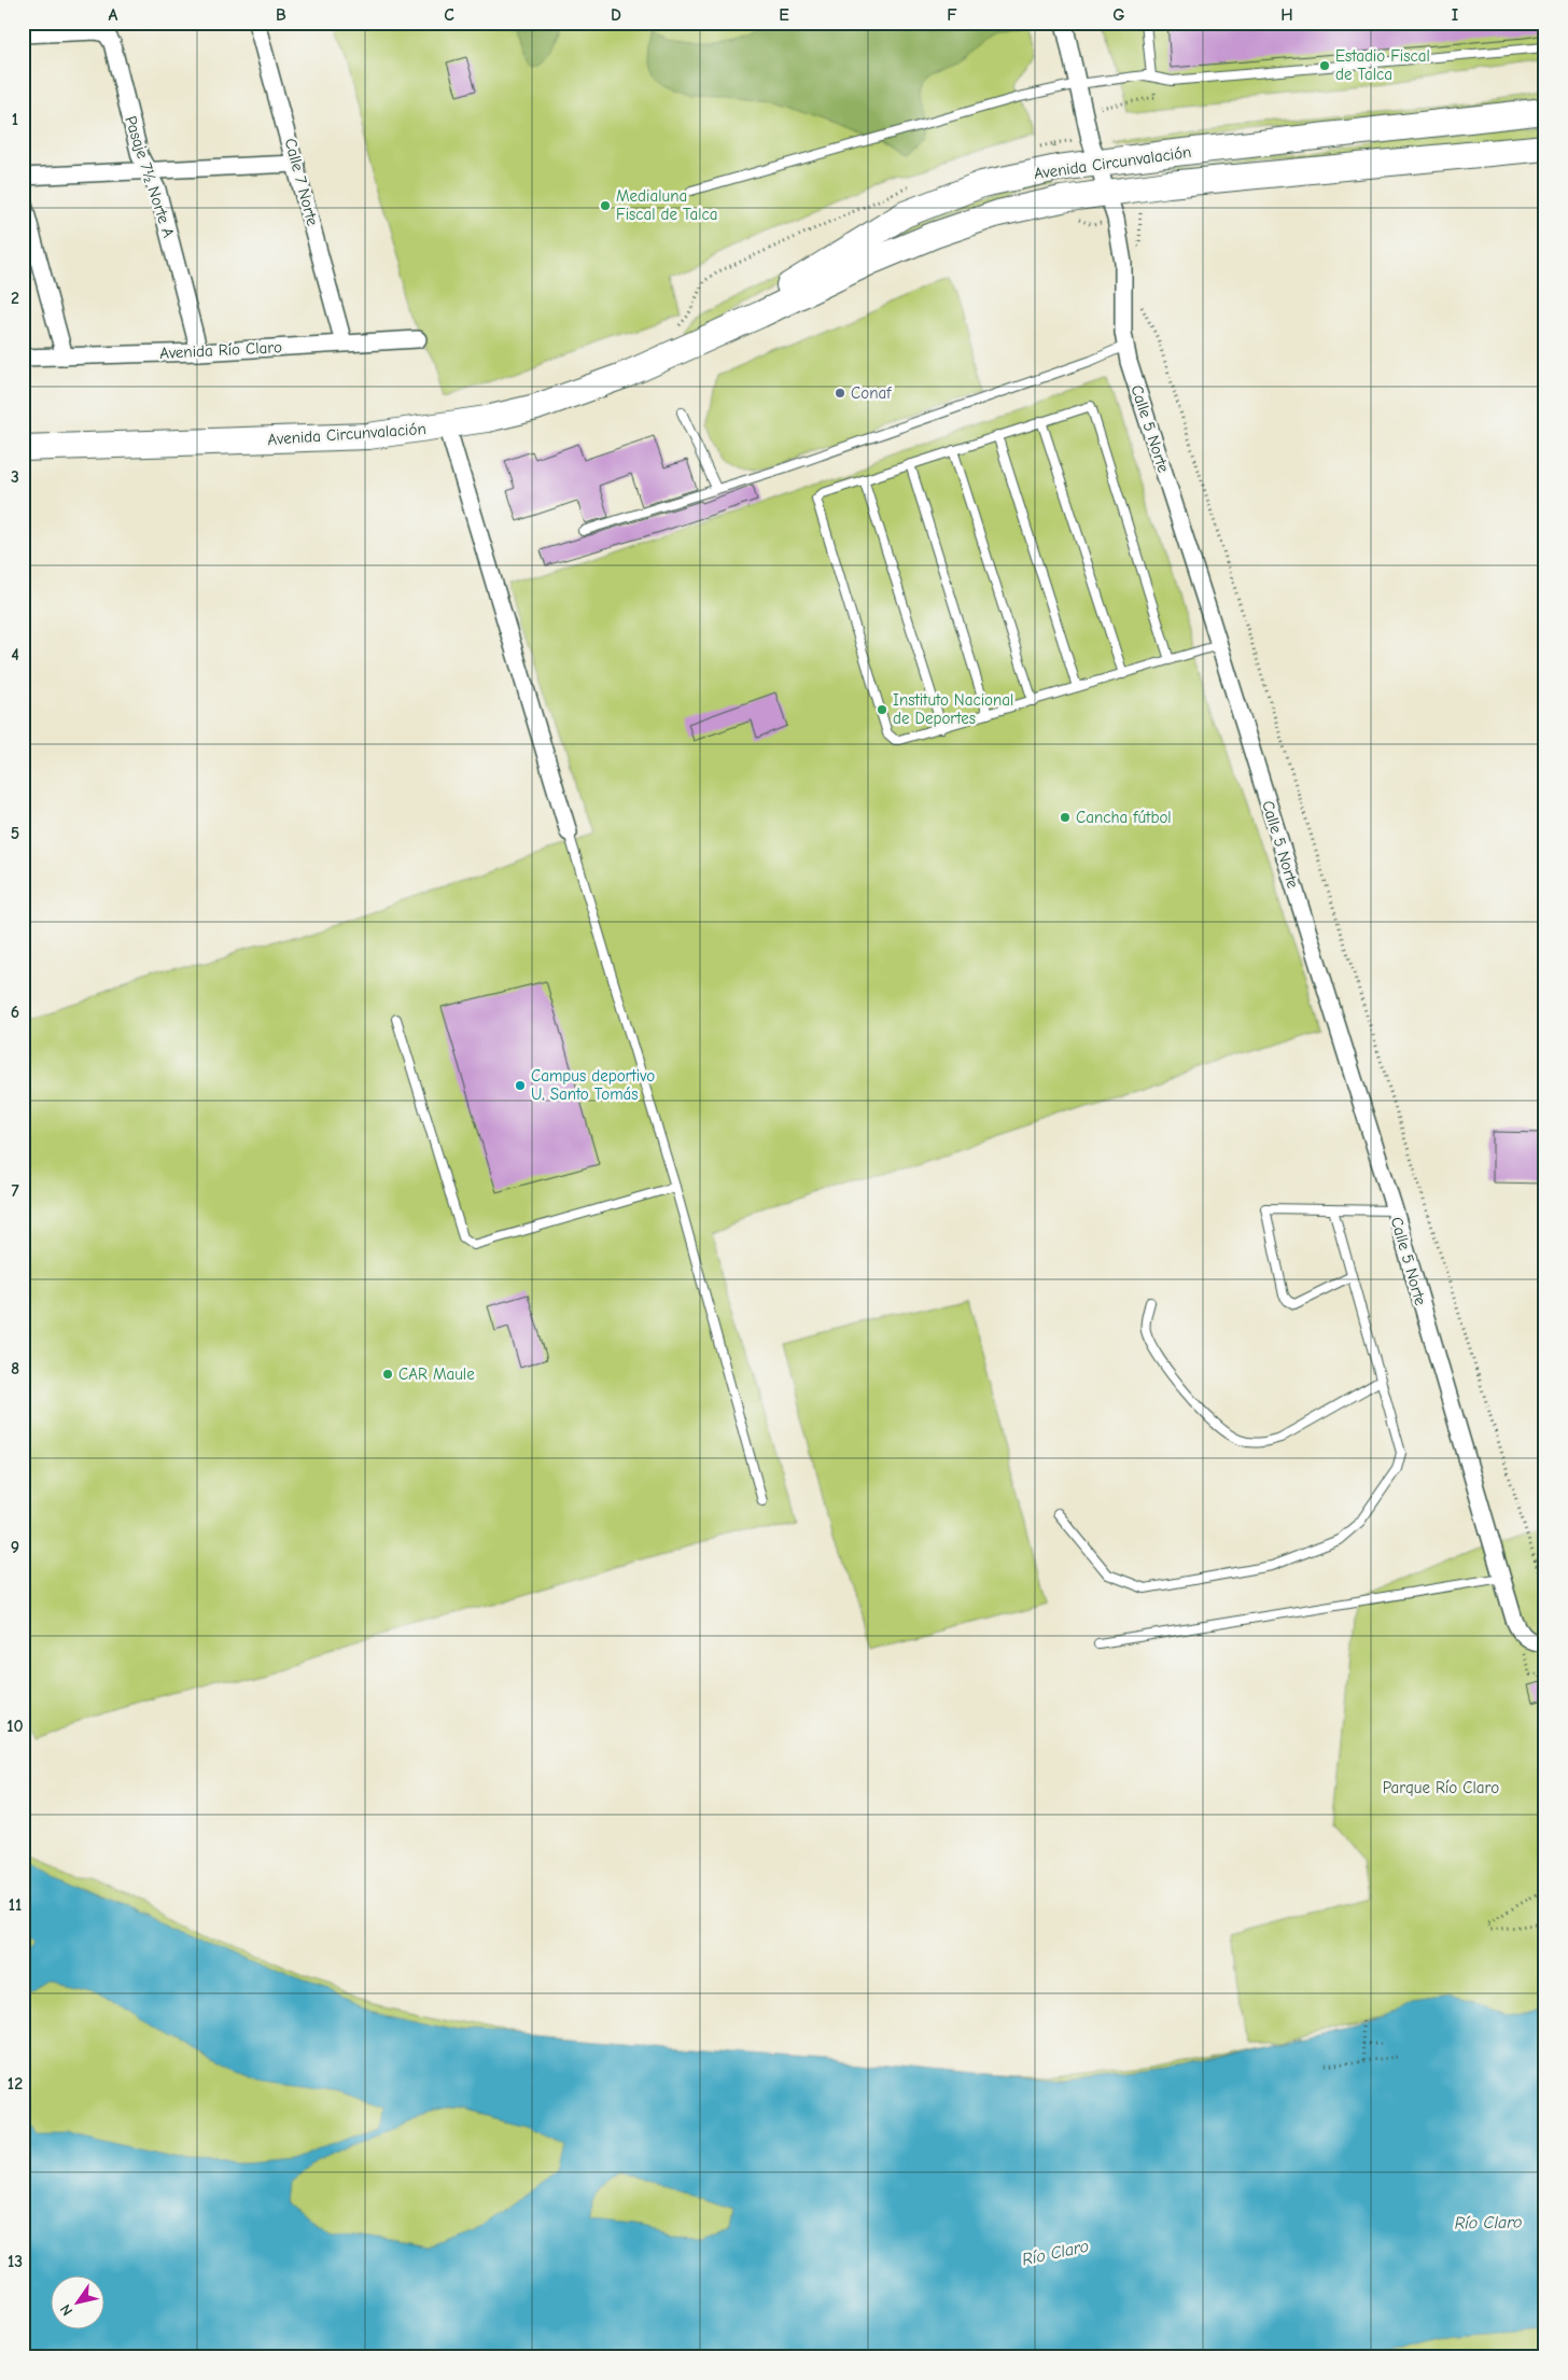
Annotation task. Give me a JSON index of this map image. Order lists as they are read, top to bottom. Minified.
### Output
{"streets":{"main road":["Avenida Circunvalación"],"street":["Pasaje 7½ Norte A","Calle 7 Norte","Avenida Río Claro","Calle 5 Norte"]},"crossings":[["Avenida Circunvalación","Calle 5 Norte"],["Pasaje 7½ Norte A","Avenida Río Claro"],["Calle 7 Norte","Avenida Río Claro"]],"water":["Río Claro"],"parks":["Parque Río Claro"],"places":["Estadio Fiscal de Talca","Medialuna Fiscal de Talca","Conaf","Instituto Nacional de Deportes","Cancha fútbol","Campus deportivo U. Santo Tomás","CAR Maule"],"north":"bottom left","grid":{"columns":["A","B","C","D","E","F","G","H","I"],"rows":["1","2","3","4","5","6","7","8","9","10","11","12","13"]}}
